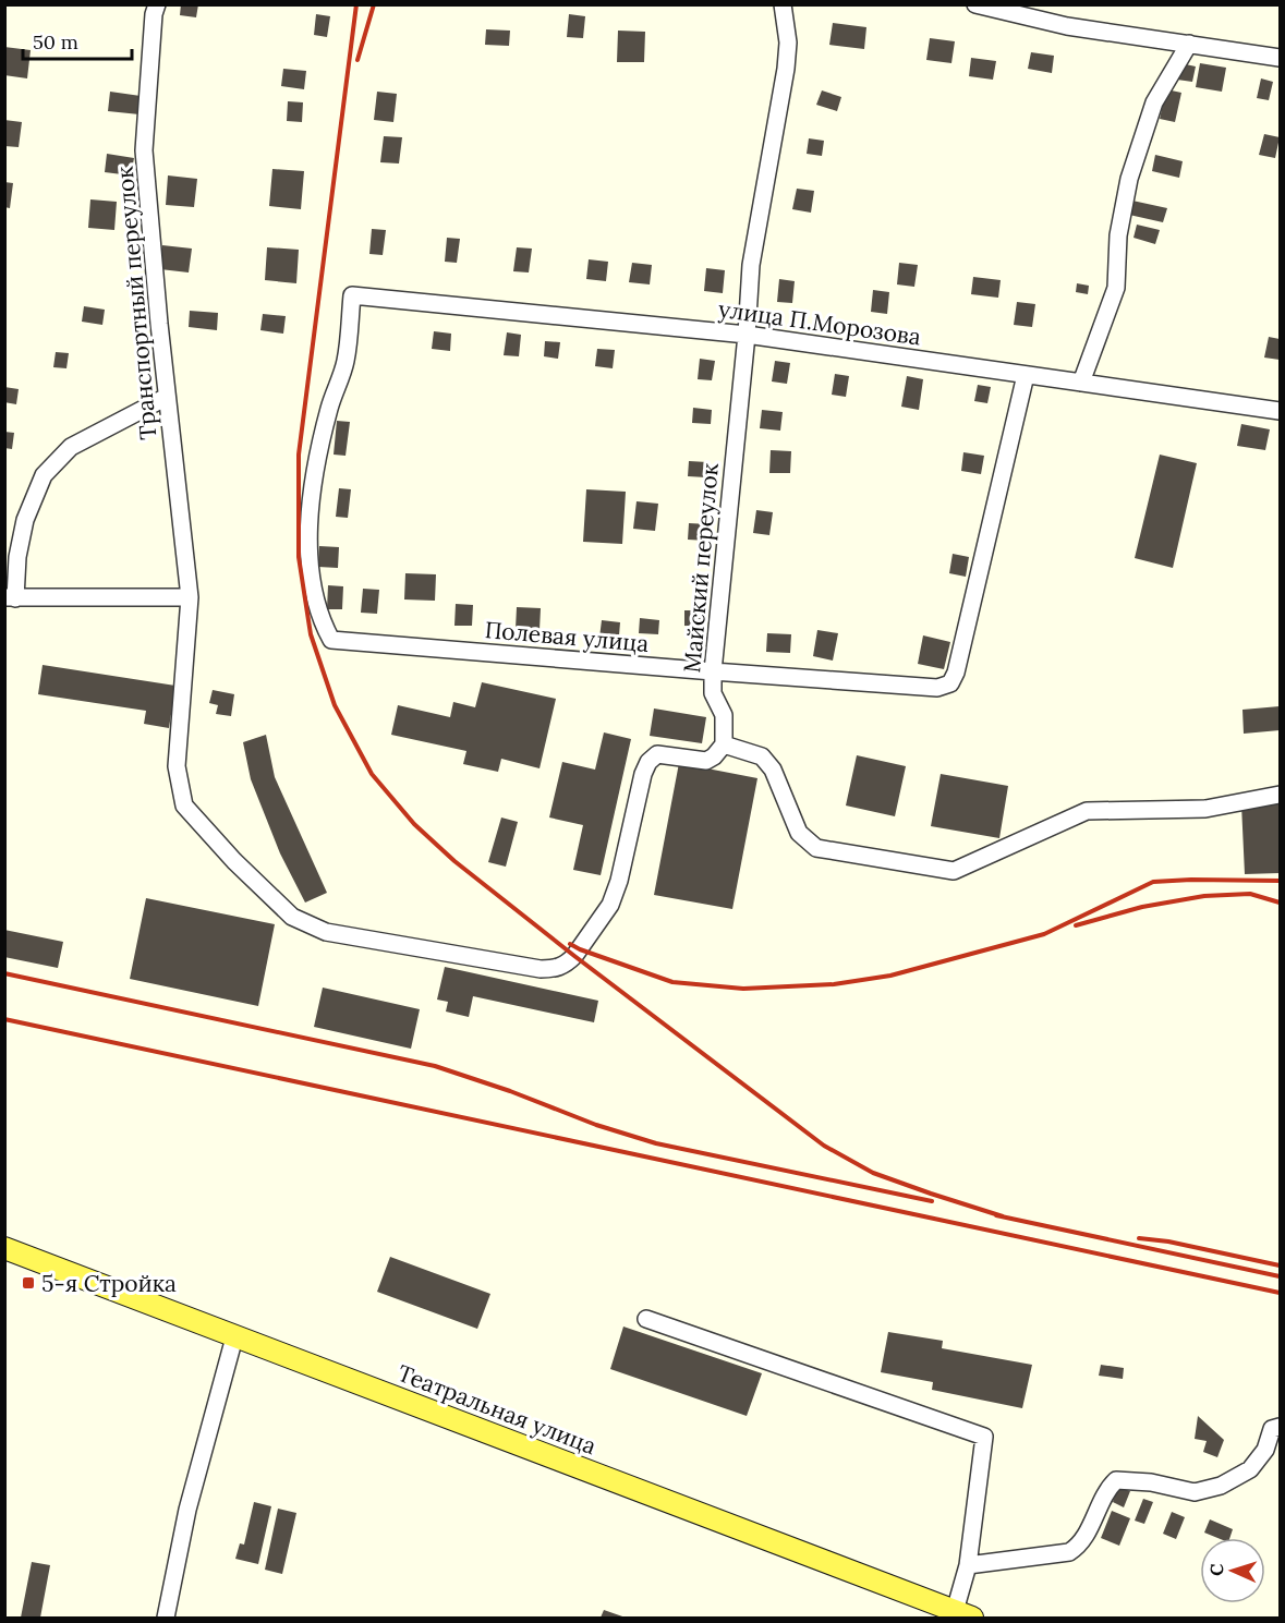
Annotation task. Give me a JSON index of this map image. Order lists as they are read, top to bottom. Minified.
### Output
{"streets":{"main road":["Театральная улица"],"street":["Транспортный переулок","улица П.Морозова","Майский переулок","Полевая улица"]},"crossings":[["Транспортный переулок","Майский переулок"],["улица П.Морозова","Майский переулок"],["улица П.Морозова","Полевая улица"],["Майский переулок","Полевая улица"]],"places":{"transit":["5-я Стройка"]},"scale_bar":"50 m","north":"left"}
